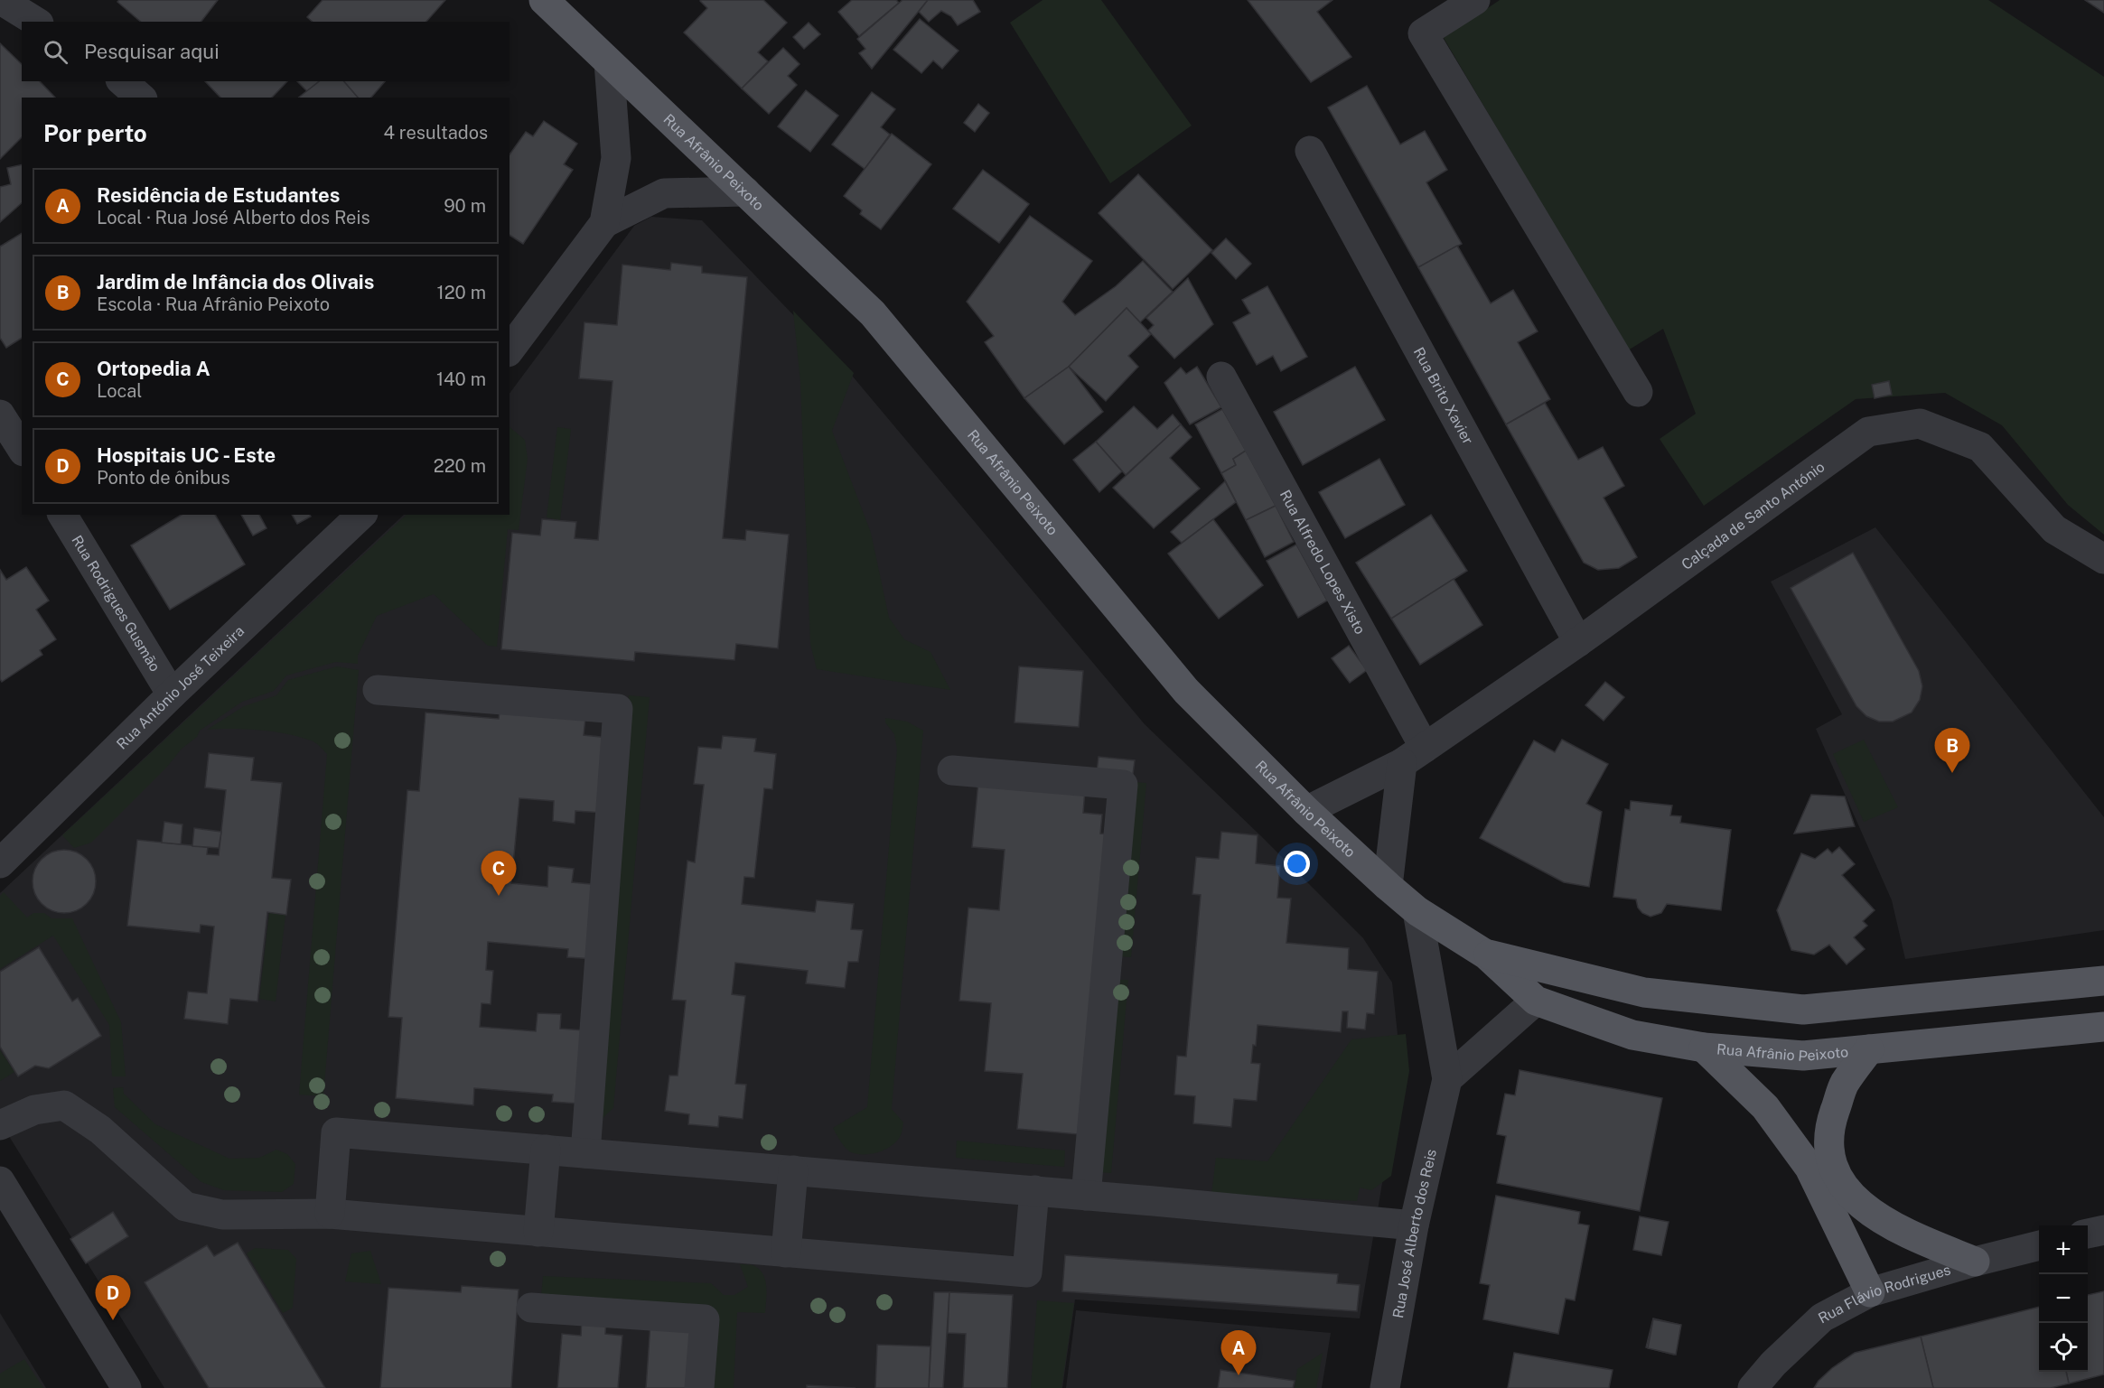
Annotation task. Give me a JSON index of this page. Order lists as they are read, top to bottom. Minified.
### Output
{"streets":{"main road":["Rua Afrânio Peixoto"],"street":["Rua Brito Xavier","Calçada de Santo António","Rua Alfredo Lopes Xisto","Rua Rodrigues Gusmão","Rua António José Teixeira","Rua José Alberto dos Reis","Rua Flávio Rodrigues"]},"crossings":[["Rua Afrânio Peixoto","Calçada de Santo António"],["Rua Afrânio Peixoto","Rua José Alberto dos Reis"],["Rua Brito Xavier","Calçada de Santo António"],["Calçada de Santo António","Rua Alfredo Lopes Xisto"],["Rua Rodrigues Gusmão","Rua António José Teixeira"]],"page":{"search":"Pesquisar aqui","heading":["Por perto","4 resultados"],"list":[{"mark":"A","name":"Residência de Estudantes","note":"Local · Rua José Alberto dos Reis","value":"90 m"},{"mark":"B","name":"Jardim de Infância dos Olivais","note":"Escola · Rua Afrânio Peixoto","value":"120 m"},{"mark":"C","name":"Ortopedia A","note":"Local","value":"140 m"},{"mark":"D","name":"Hospitais UC - Este","note":"Ponto de ônibus","value":"220 m"}],"pins":["B","C","D","A"],"map_buttons":["+","−"]}}
